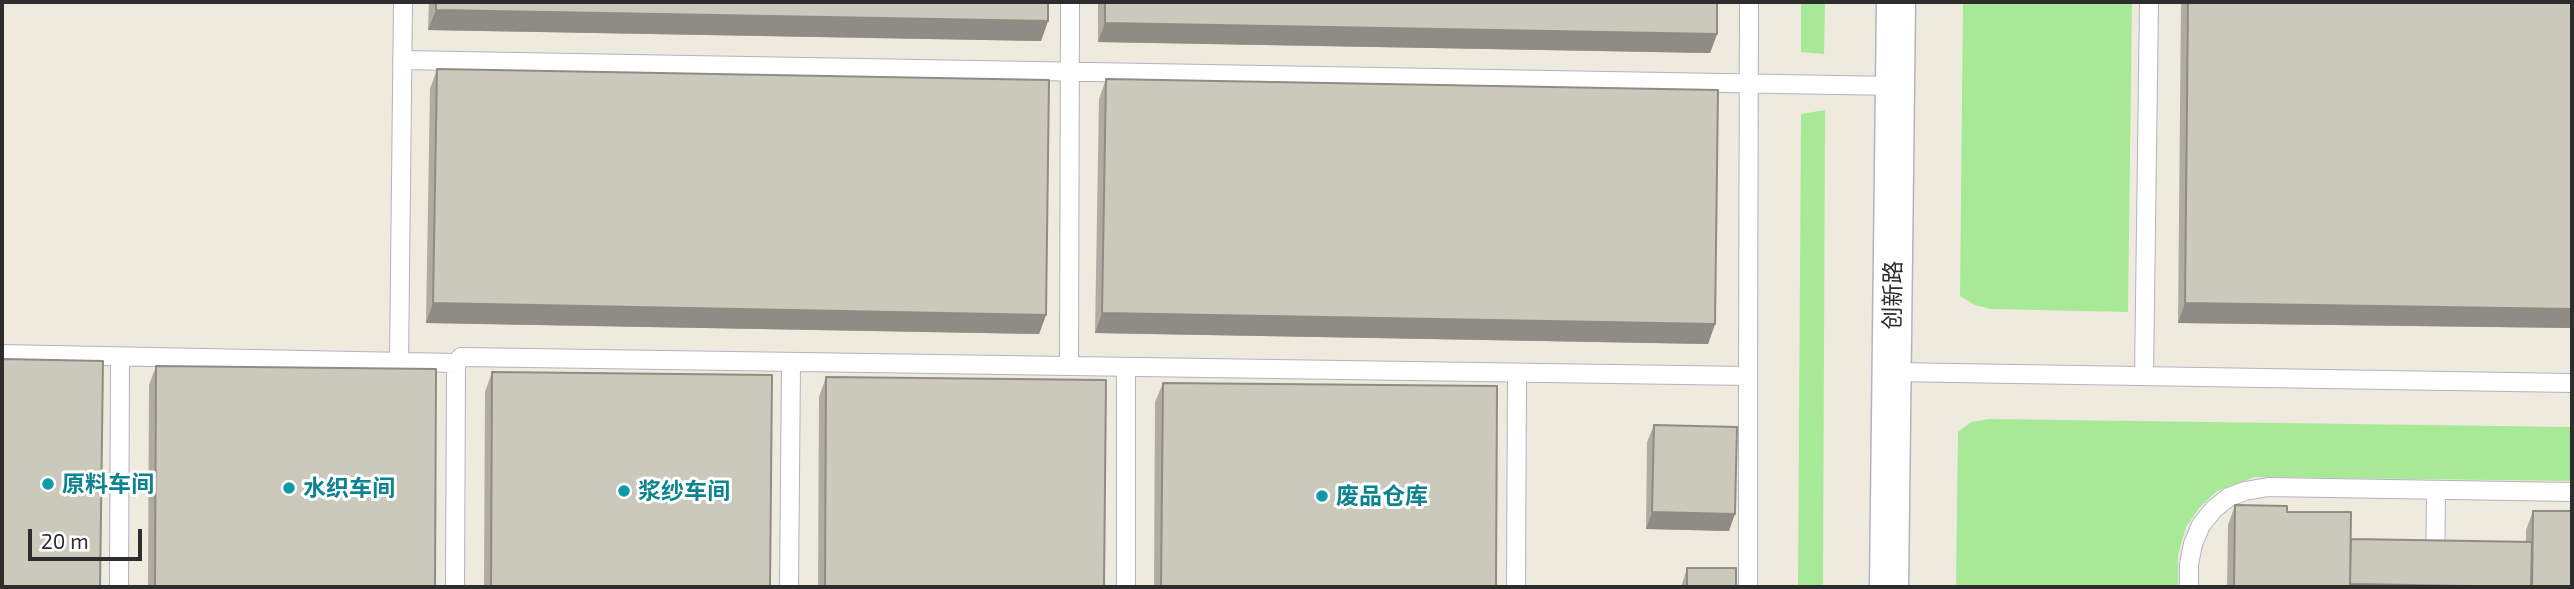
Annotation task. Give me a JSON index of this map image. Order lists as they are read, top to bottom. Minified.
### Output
{"streets":{"main road":["创新路"]},"places":["原料车间","水织车间","浆纱车间","废品仓库"],"scale_bar":"20 m"}
